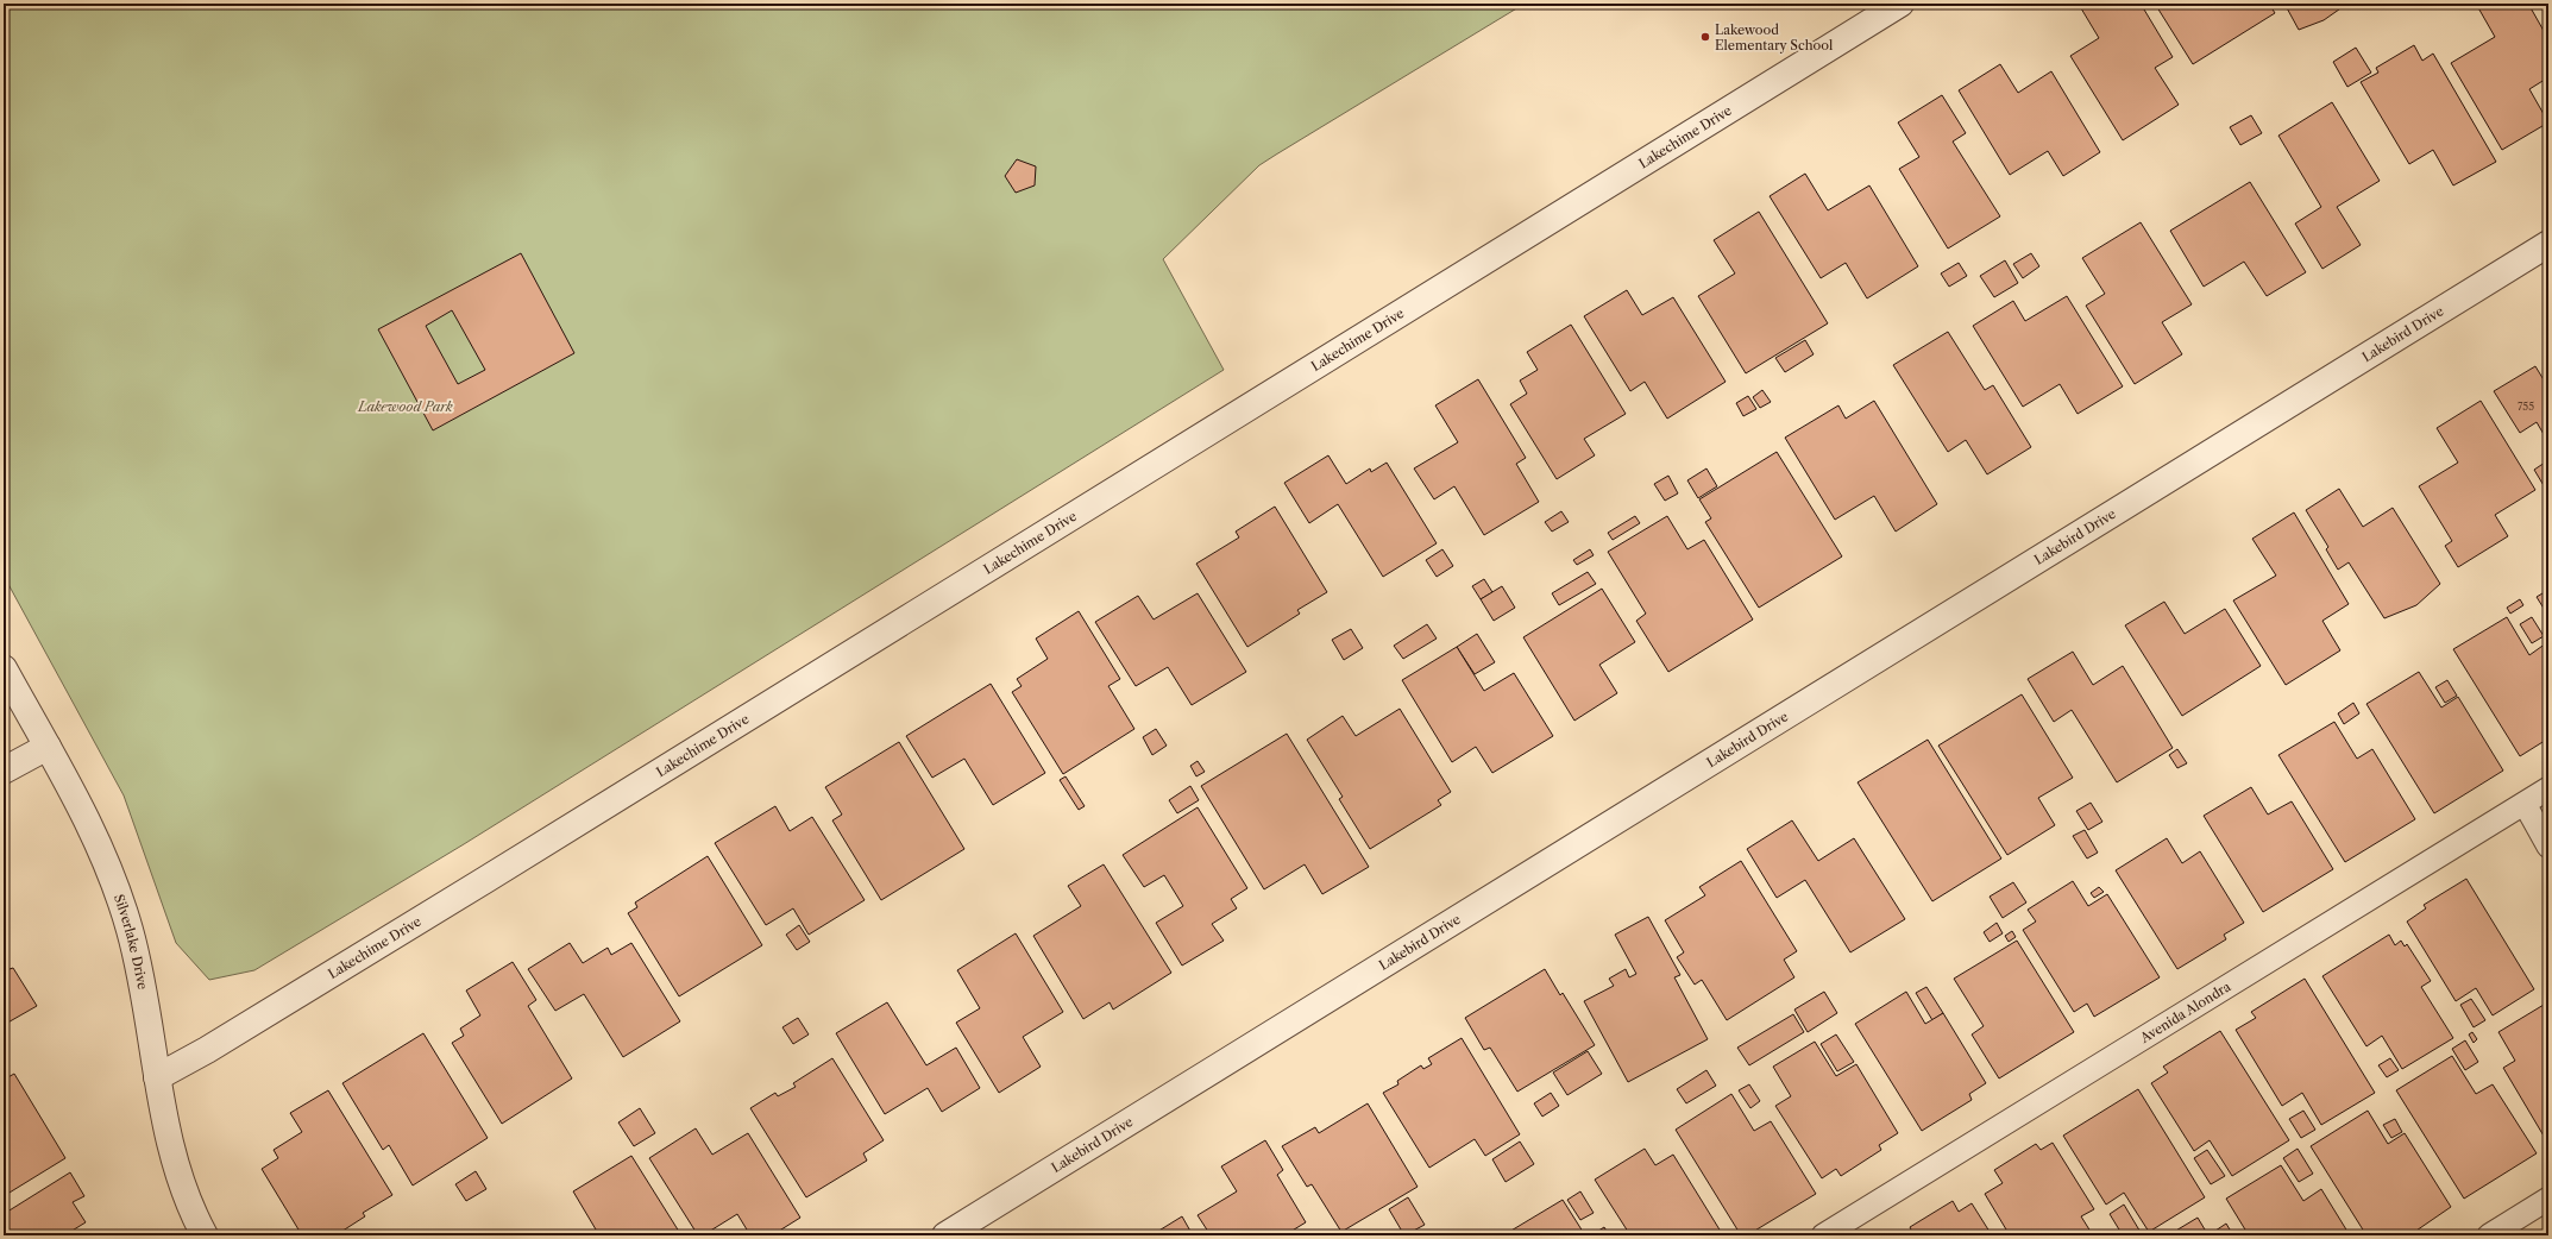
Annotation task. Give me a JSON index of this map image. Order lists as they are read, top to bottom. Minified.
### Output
{"streets":{"street":["Lakechime Drive","Lakebird Drive","Silverlake Drive"],"lane":["Avenida Alondra"]},"crossings":[["Lakechime Drive","Silverlake Drive"]],"parks":["Lakewood Park"],"places":["Lakewood Elementary School"],"house_numbers":["755"]}
